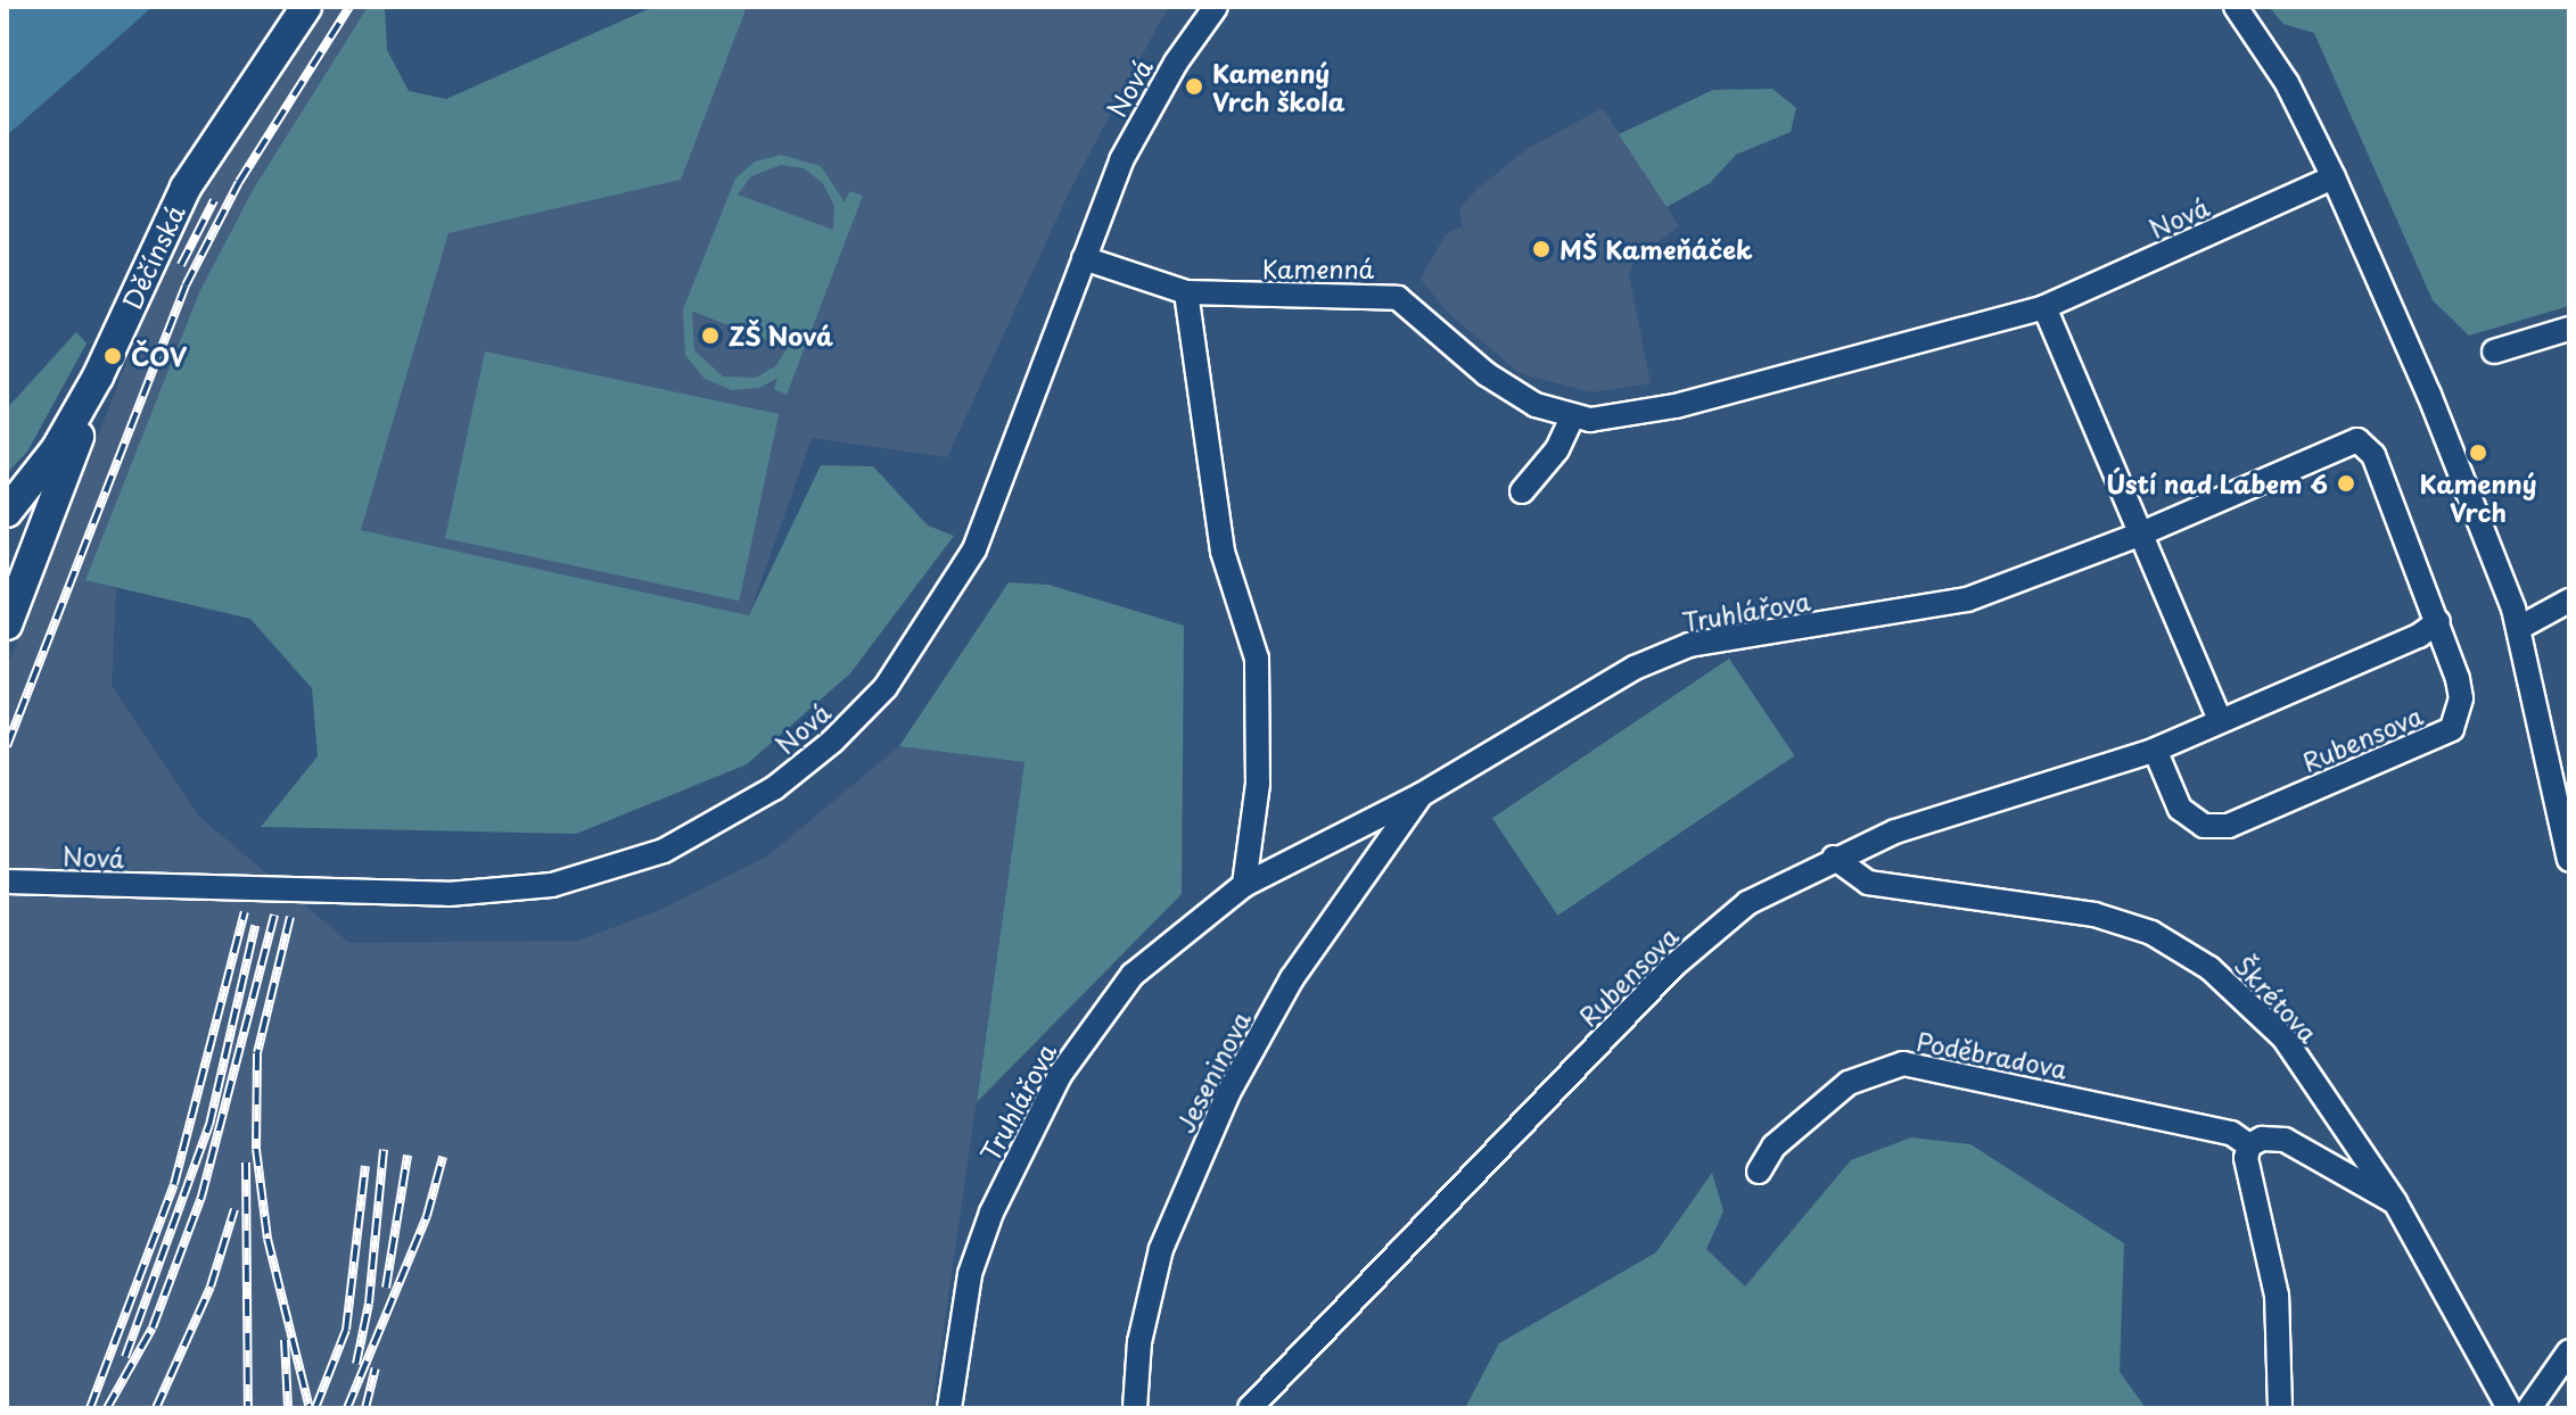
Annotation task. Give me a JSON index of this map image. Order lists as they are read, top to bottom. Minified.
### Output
{"streets":{"main road":["Děčínská"],"street":["Nová","Kamenná","Truhlářova","Rubensova","Škrétova","Poděbradova","Jeseninova"]},"crossings":[["Nová","Kamenná"],["Truhlářova","Rubensova"],["Truhlářova","Jeseninova"],["Rubensova","Škrétova"]],"places":["Kamenný Vrch škola","MŠ Kameňáček","ZŠ Nová","ČOV","Kamenný Vrch","Ústí nad Labem 6"]}
